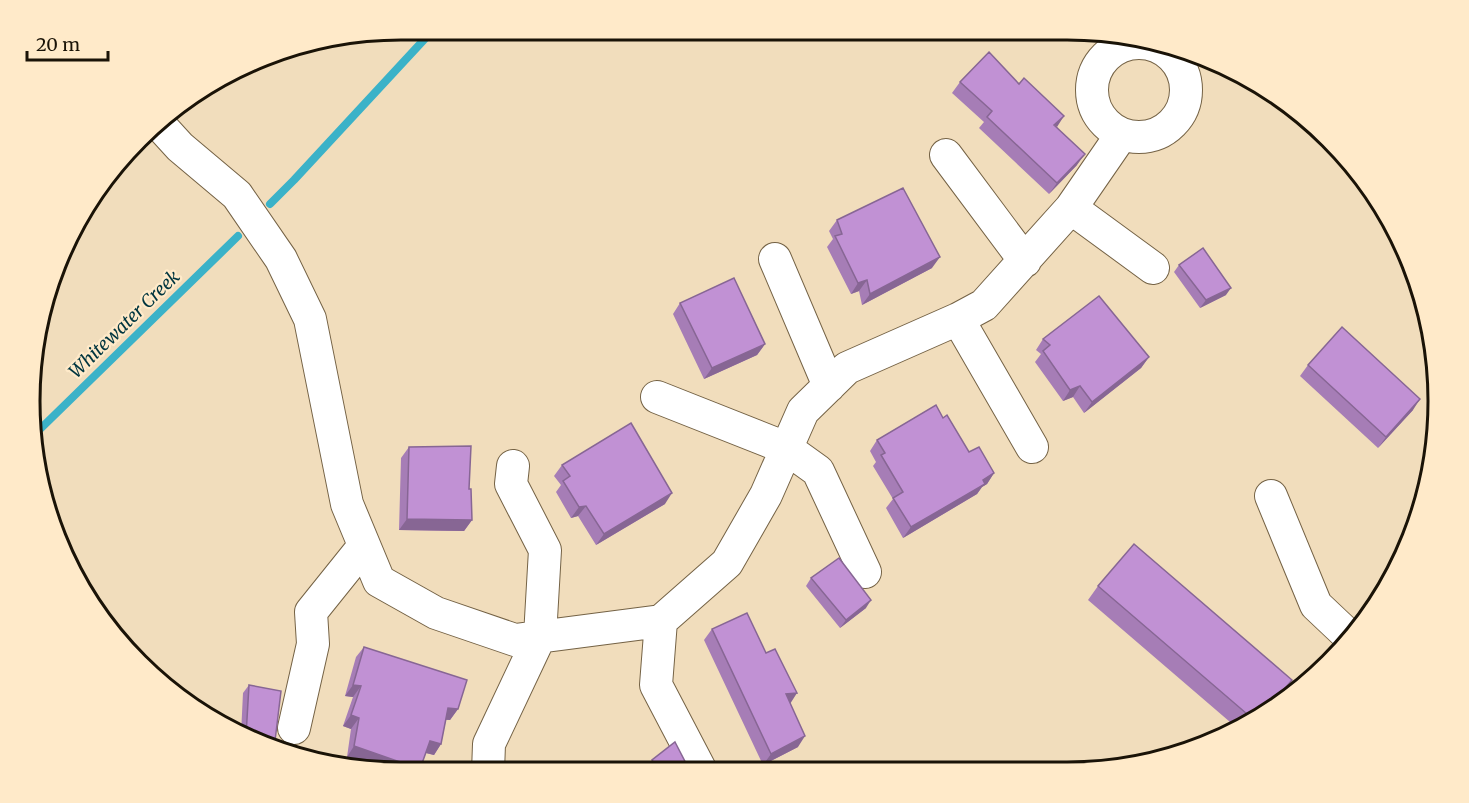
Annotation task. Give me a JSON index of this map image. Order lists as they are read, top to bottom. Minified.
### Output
{"water":["Whitewater Creek"],"scale_bar":"20 m"}
